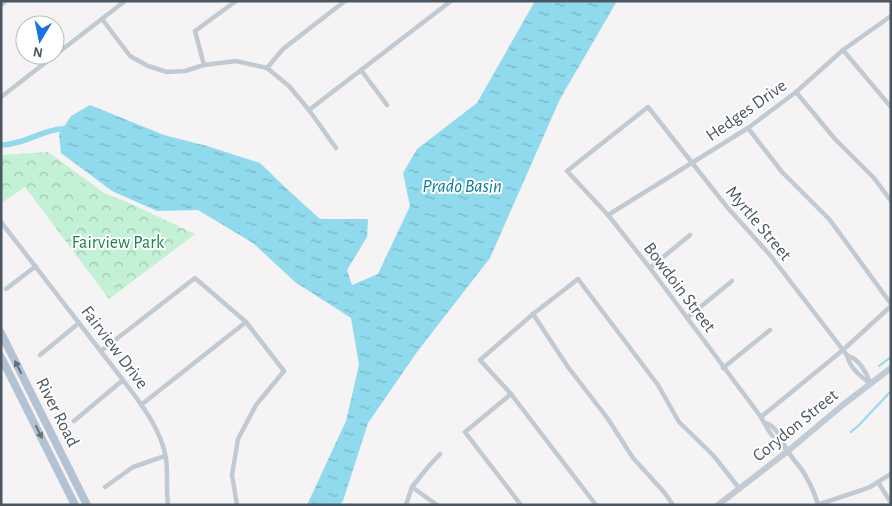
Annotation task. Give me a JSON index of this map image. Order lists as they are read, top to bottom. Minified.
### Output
{"streets":{"main road":["River Road","Corydon Street"],"street":["Hedges Drive","Myrtle Street","Bowdoin Street","Fairview Drive"]},"crossings":[["Hedges Drive","Myrtle Street"],["Hedges Drive","Bowdoin Street"],["Myrtle Street","Bowdoin Street"],["Myrtle Street","Corydon Street"],["Bowdoin Street","Corydon Street"]],"water":["Prado Basin"],"parks":["Fairview Park"],"north":"bottom"}
